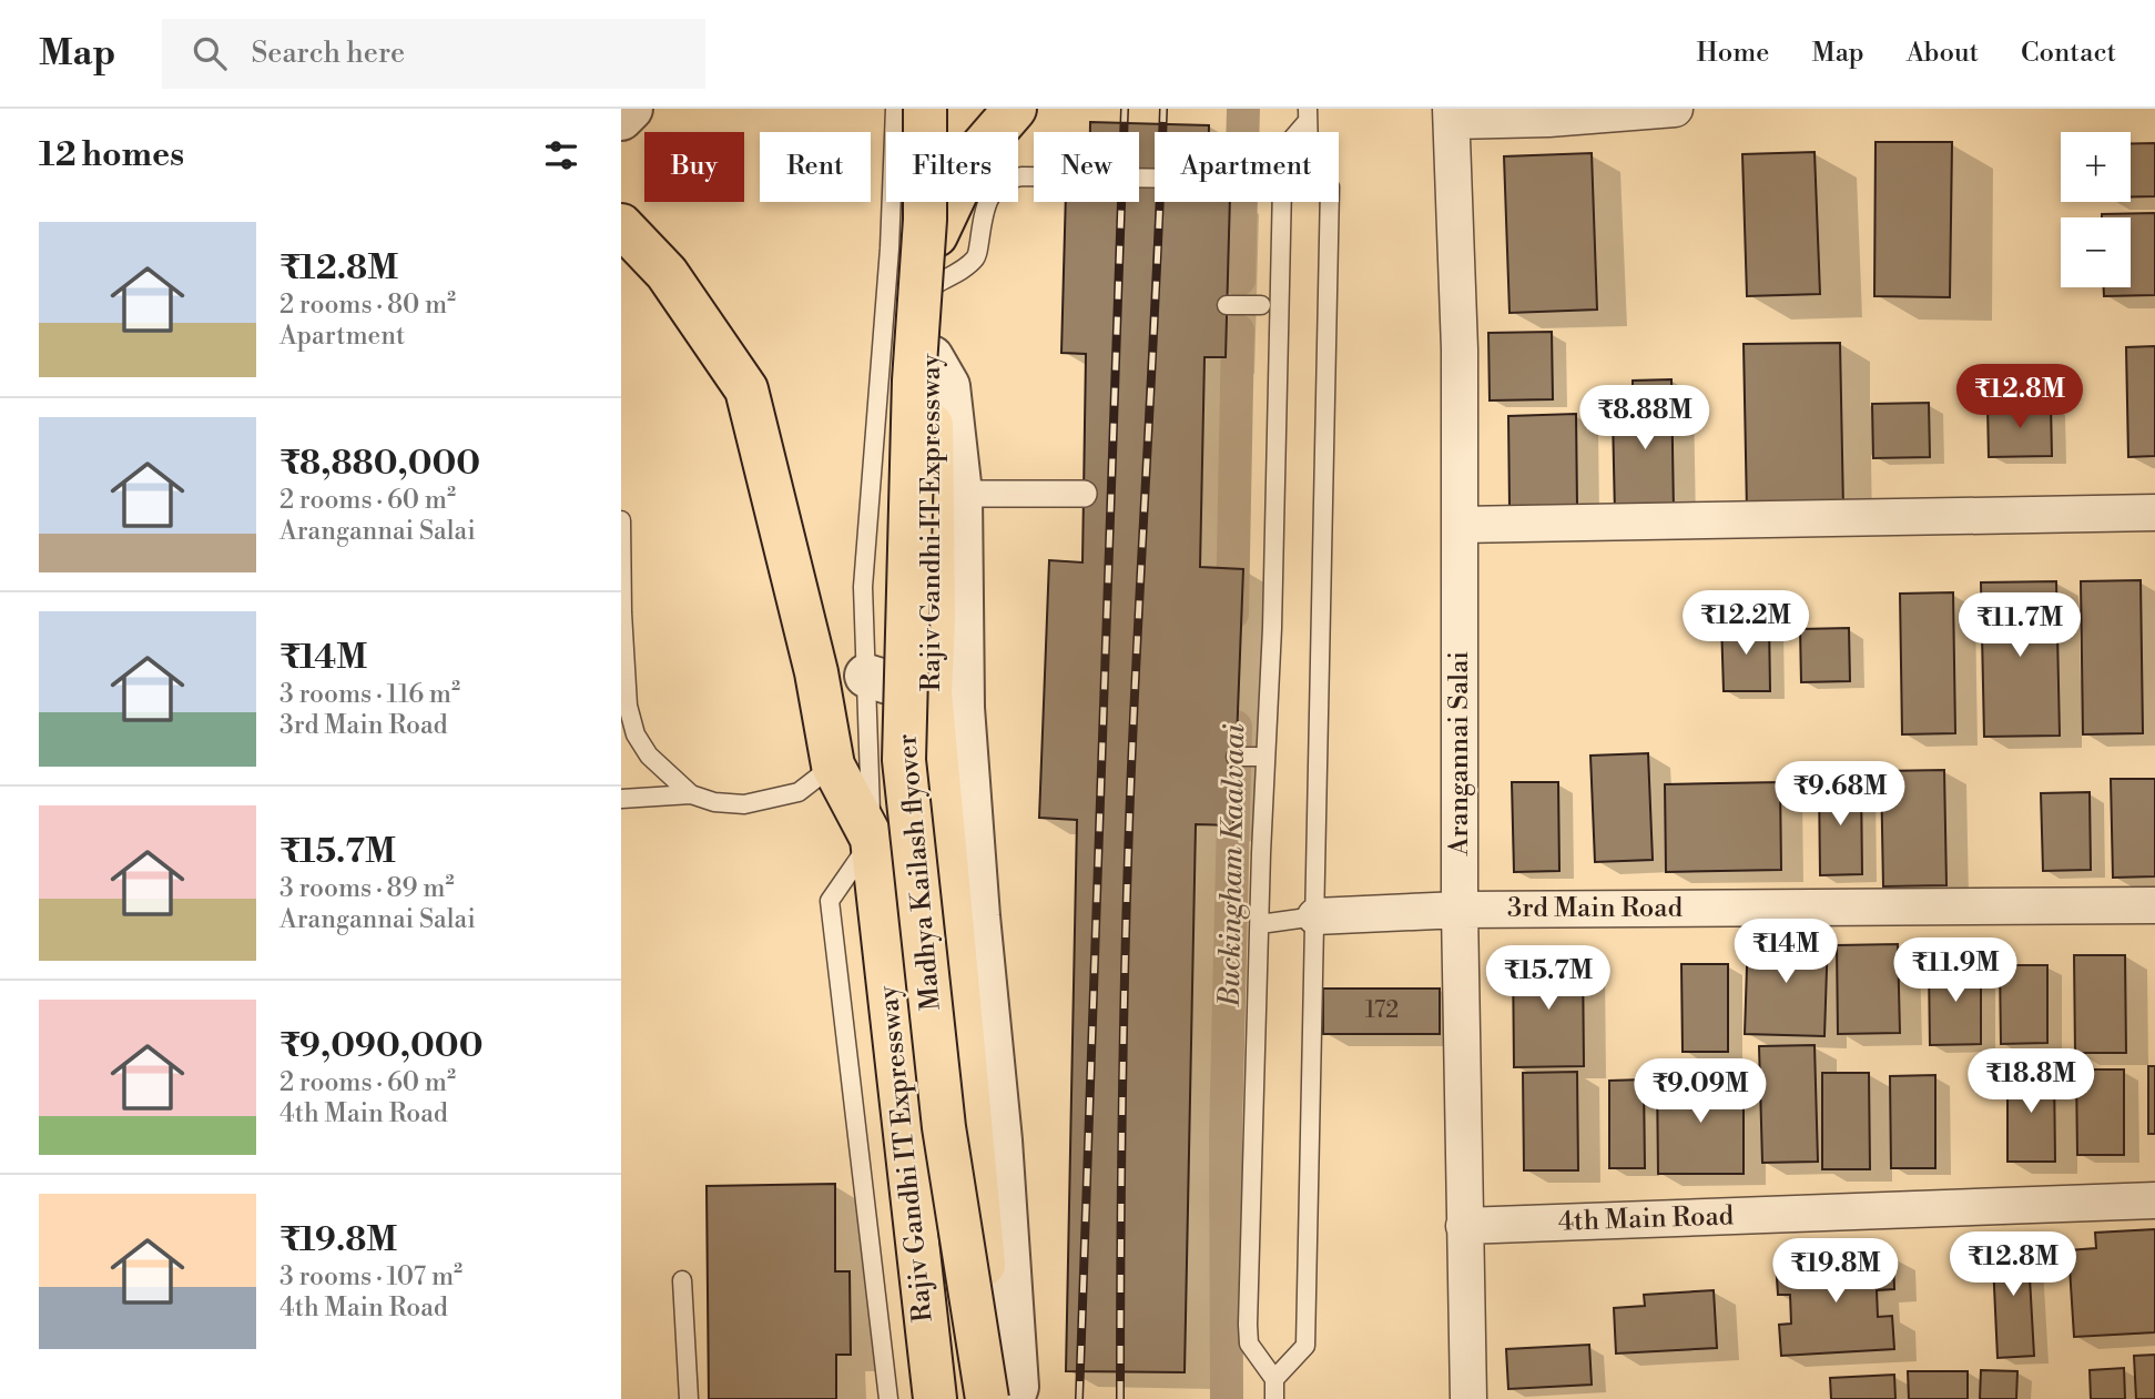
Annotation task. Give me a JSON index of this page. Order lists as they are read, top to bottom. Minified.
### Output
{"streets":{"main road":["Rajiv Gandhi IT Expressway","Madhya Kailash flyover"],"street":["Arangannai Salai","3rd Main Road","4th Main Road"]},"crossings":[["Arangannai Salai","3rd Main Road"],["Arangannai Salai","4th Main Road"]],"water":["Buckingham Kaalvaai"],"house_numbers":["172"],"page":{"header":"Map","search":"Search here","nav":["Home","Map","About","Contact"],"heading":"12 homes","map_buttons":["+","−"],"chip":["Buy","Rent","Filters","New","Apartment"],"list":[{"name":"₹12.8M","note":"2 rooms · 80 m² · Apartment"},{"name":"₹8,880,000","note":"2 rooms · 60 m² · Arangannai Salai"},{"name":"₹14M","note":"3 rooms · 116 m² · 3rd Main Road"},{"name":"₹15.7M","note":"3 rooms · 89 m² · Arangannai Salai"},{"name":"₹9,090,000","note":"2 rooms · 60 m² · 4th Main Road"},{"name":"₹19.8M","note":"3 rooms · 107 m² · 4th Main Road"}],"price":["₹12.8M","₹8.88M","₹12.2M","₹11.7M","₹9.68M","₹14M","₹11.9M","₹15.7M","₹18.8M","₹9.09M","₹12.8M","₹19.8M"]}}
